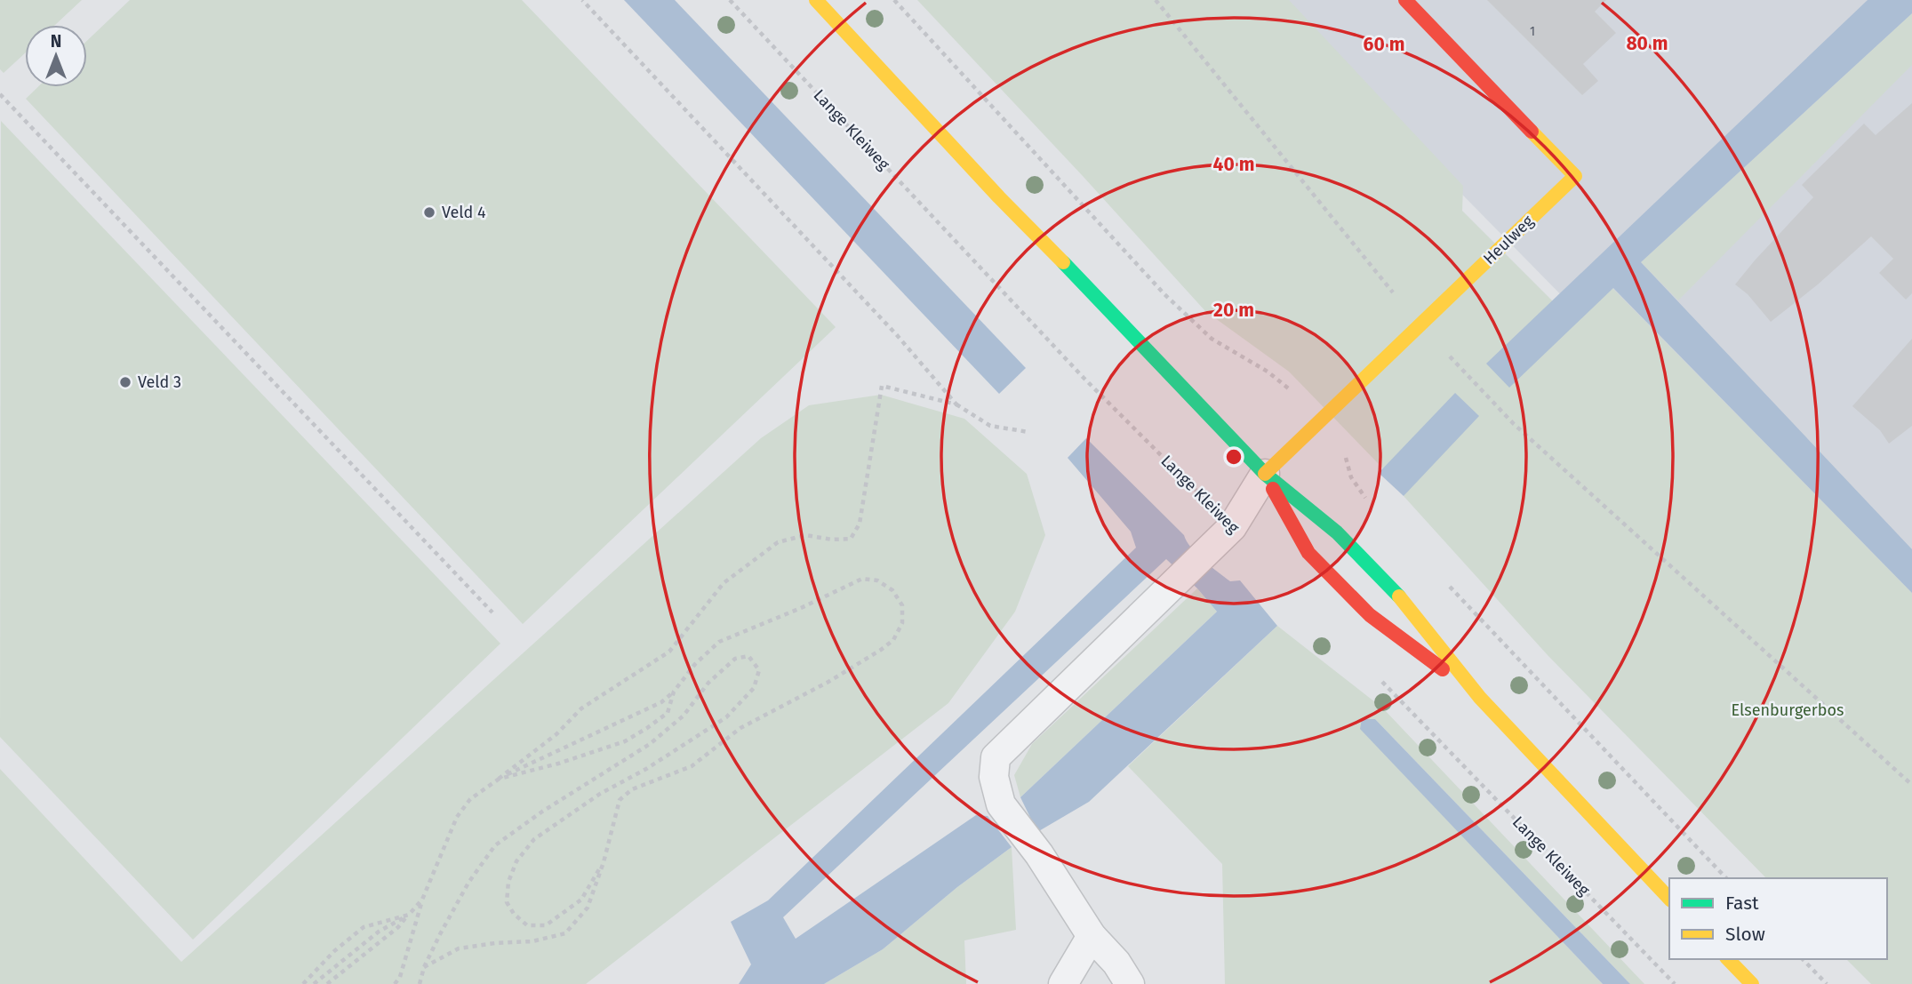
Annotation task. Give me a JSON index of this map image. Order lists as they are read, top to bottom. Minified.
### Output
{"streets":{"street":["Heulweg"],"path":["Lange Kleiweg"]},"parks":["Elsenburgerbos"],"places":["Veld 4","Veld 3"],"house_numbers":["1"],"legend":["Fast","Slow"],"north":"top","rings":["80 m","60 m","40 m","20 m"]}
